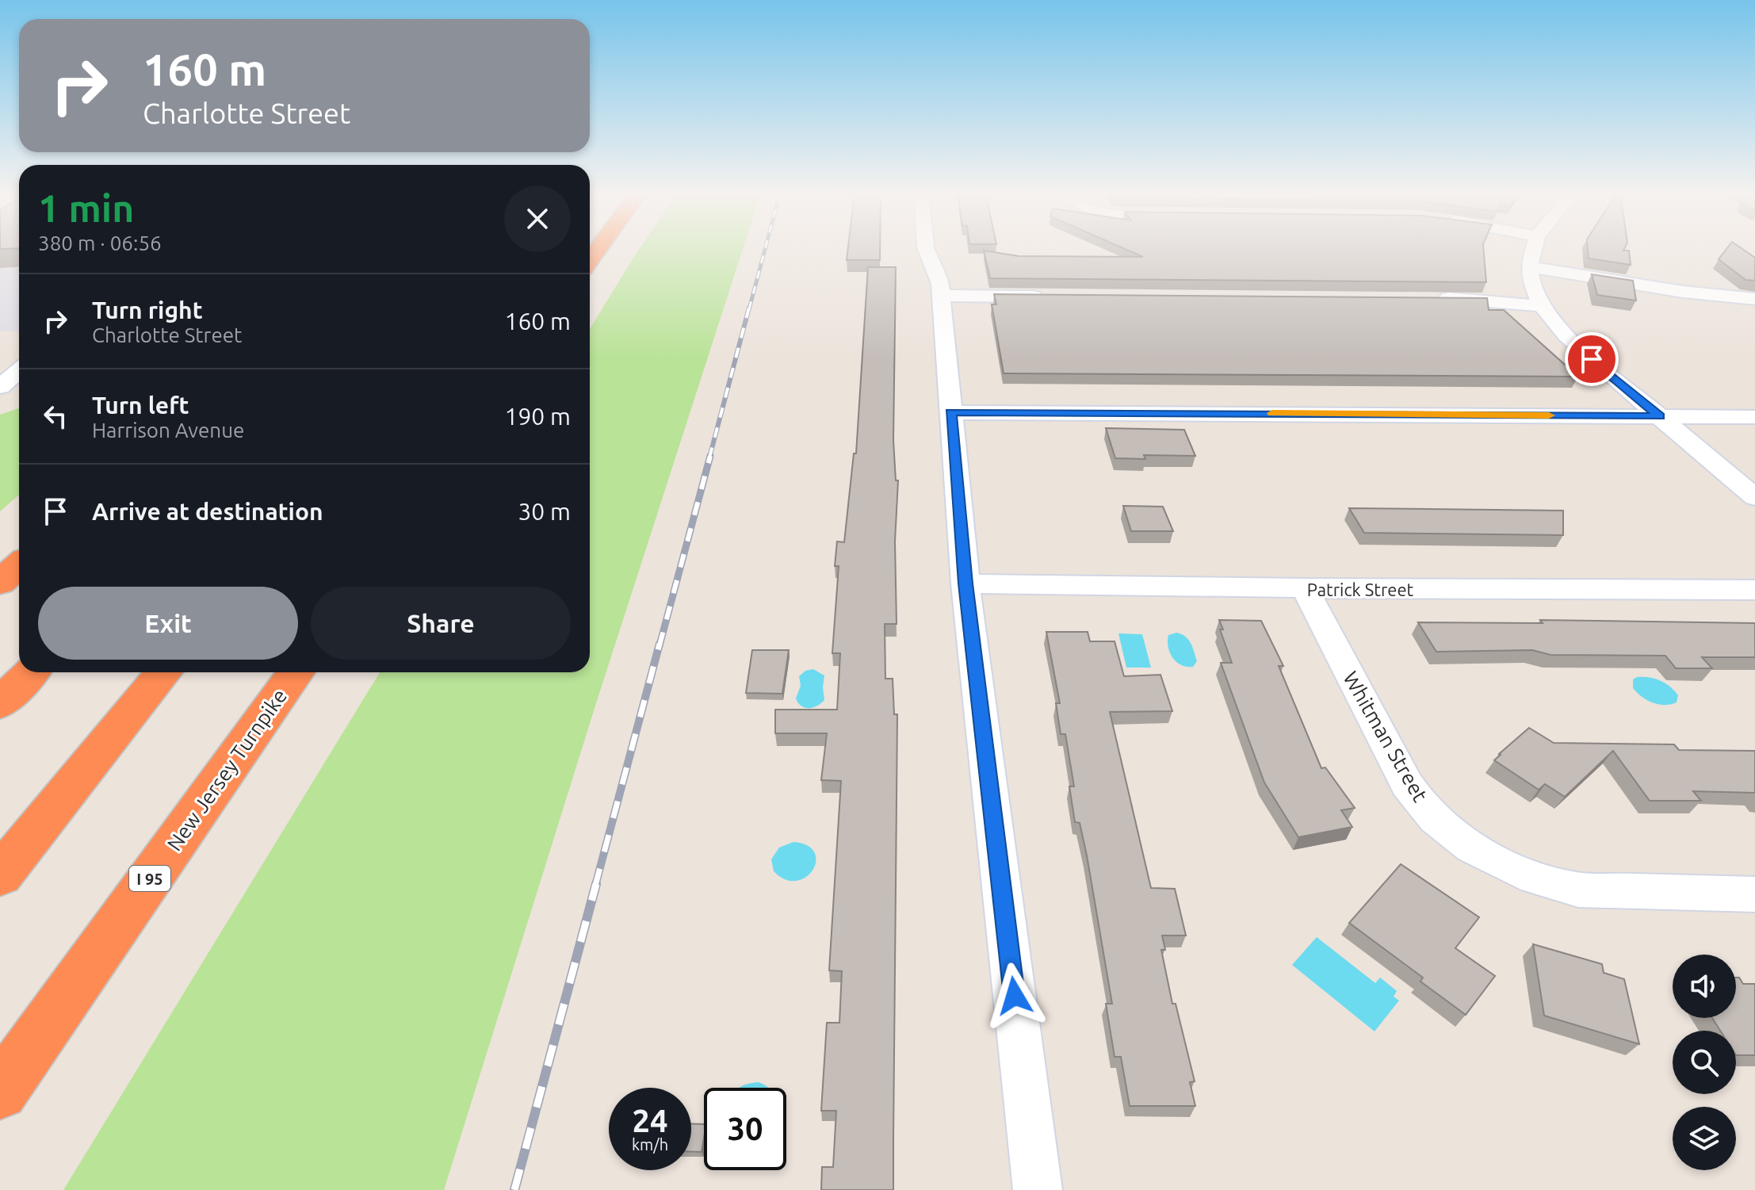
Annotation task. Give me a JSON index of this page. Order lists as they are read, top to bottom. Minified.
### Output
{"streets":{"highway":["New Jersey Turnpike","I 95"],"street":["Patrick Street","Whitman Street"]},"crossings":[["Patrick Street","Whitman Street"]],"page":{"turn":["160 m","Charlotte Street"],"heading":["1 min","380 m · 06:56"],"list":[{"name":"Turn right","note":"Charlotte Street","value":"160 m"},{"name":"Turn left","note":"Harrison Avenue","value":"190 m"},{"name":"Arrive at destination","value":"30 m"}],"buttons":["Exit","Share"],"speed":"24 km/h","limit":"30"}}
